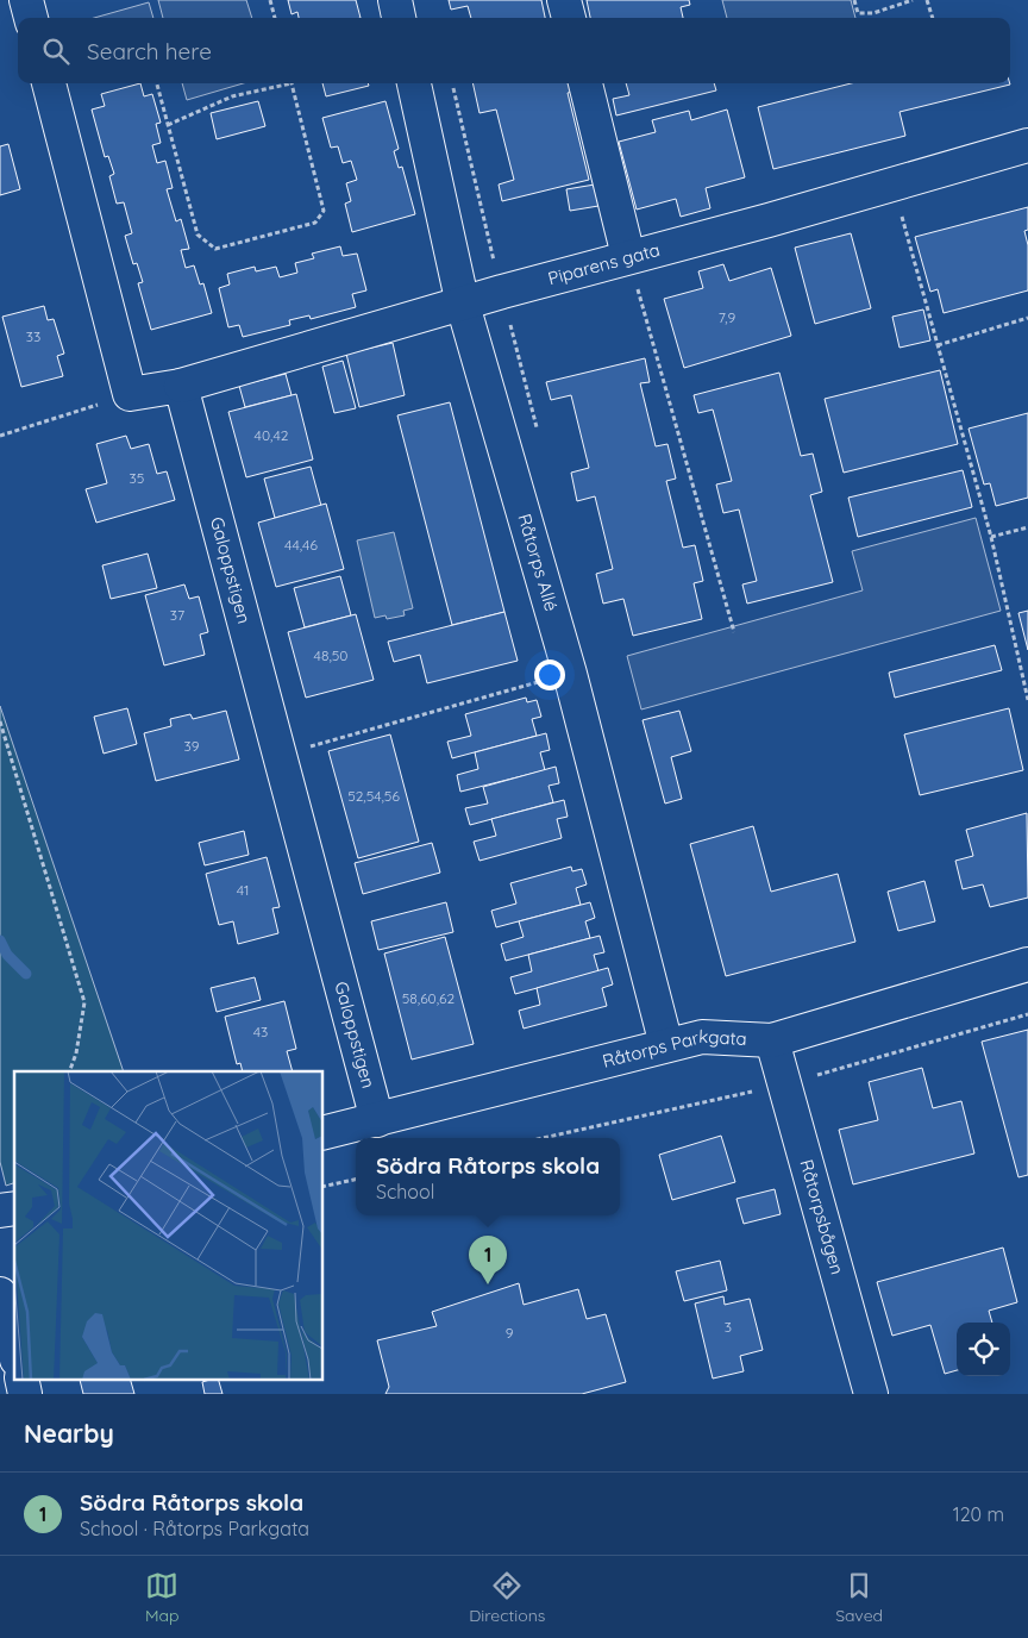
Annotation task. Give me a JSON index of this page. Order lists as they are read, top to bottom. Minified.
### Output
{"streets":{"street":["Piparens gata","Råtorps Allé","Galoppstigen","Råtorps Parkgata","Råtorpsbågen"]},"crossings":[["Piparens gata","Råtorps Allé"],["Piparens gata","Galoppstigen"],["Råtorps Allé","Råtorps Parkgata"],["Galoppstigen","Råtorps Parkgata"],["Råtorps Parkgata","Råtorpsbågen"]],"house_numbers":["7,9","33","40,42","35","44,46","37","48,50","39","52,54,56","41","58,60,62","43","3","9"],"page":{"search":"Search here","popup":["Södra Råtorps skola","School"],"pins":"1","heading":"Nearby","list":[{"mark":"1","name":"Södra Råtorps skola","note":"School · Råtorps Parkgata","value":"120 m"}],"nav":["Map","Directions","Saved"]}}
